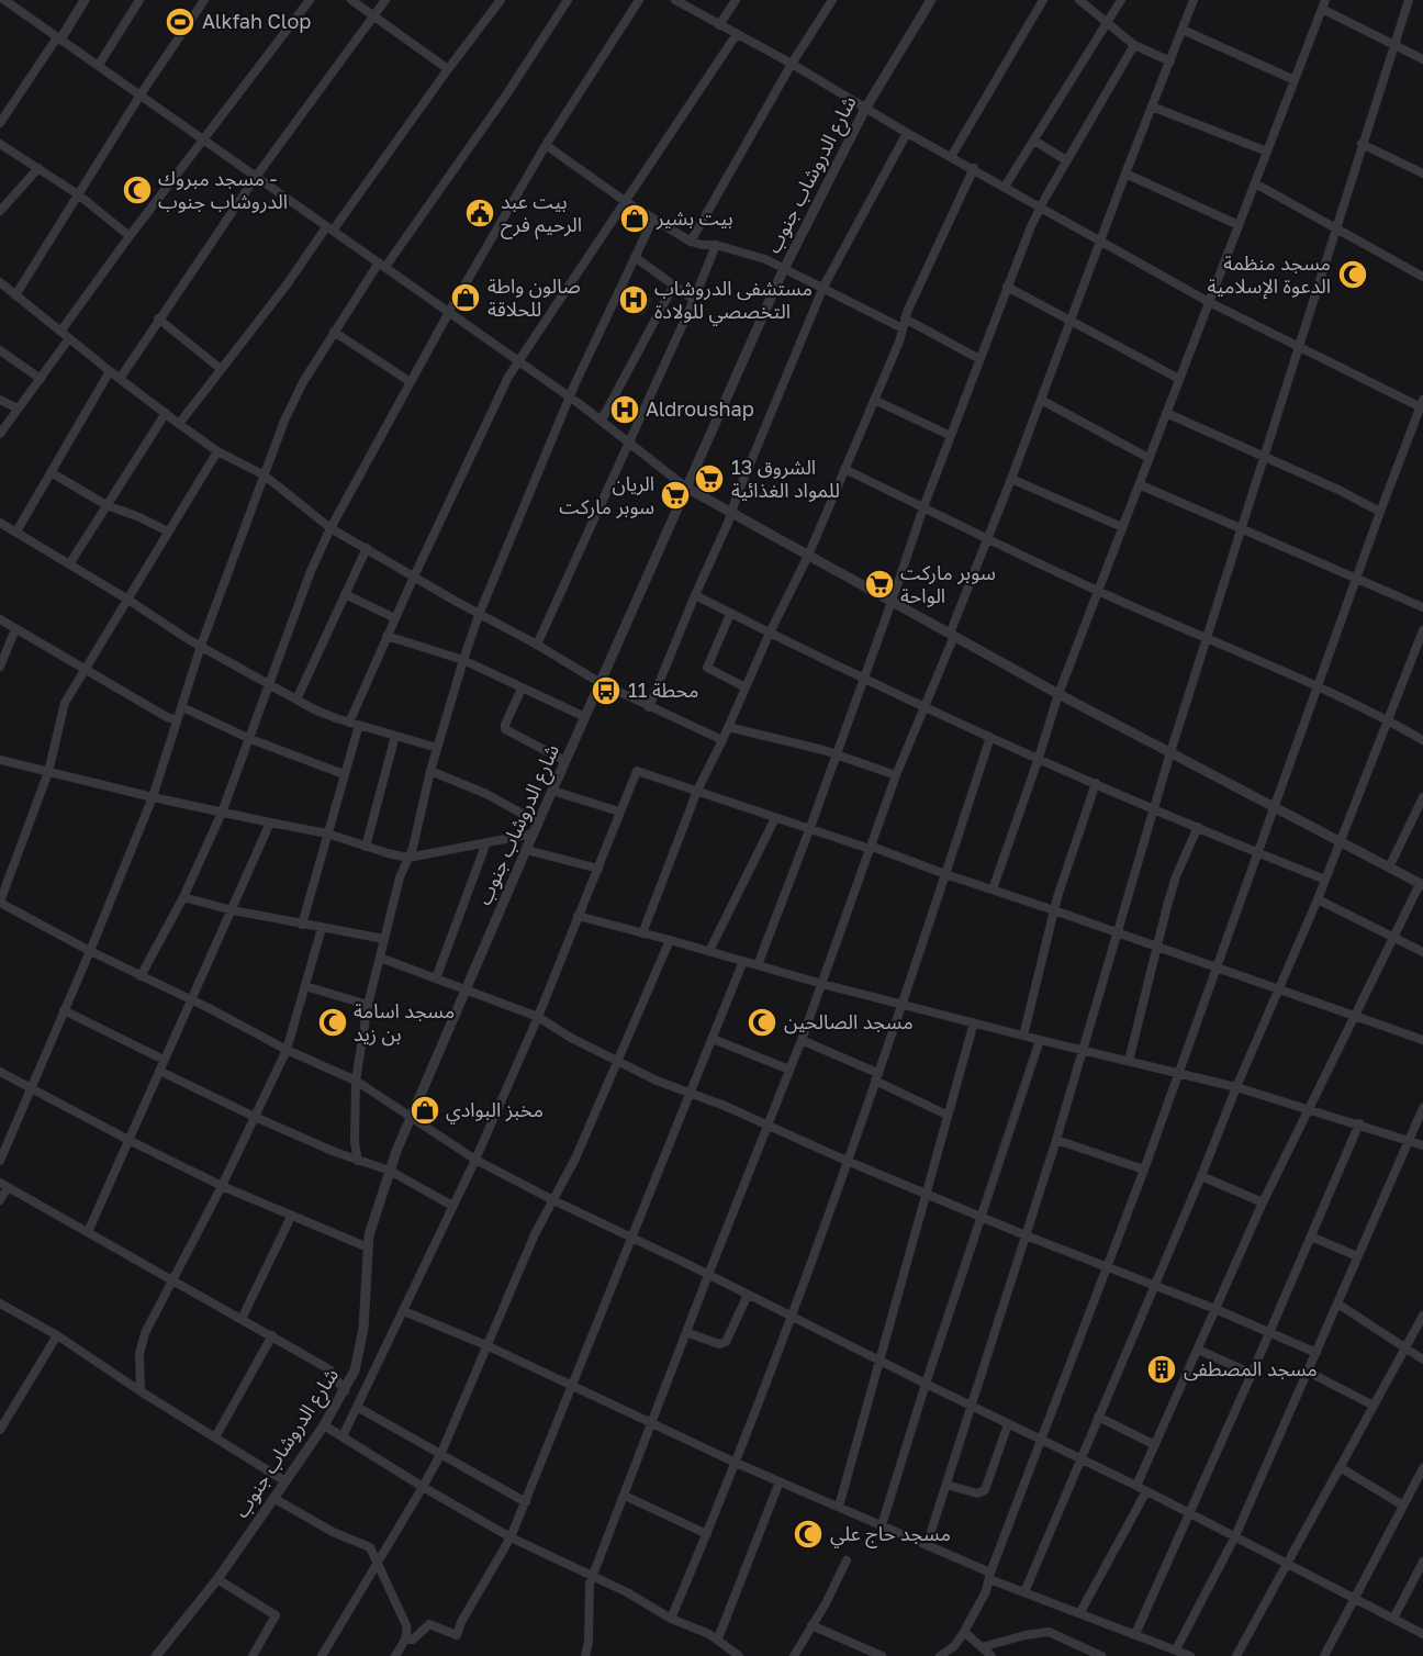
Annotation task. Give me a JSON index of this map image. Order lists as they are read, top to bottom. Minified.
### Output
{"streets":{"street":["شارع الدروشاب جنوب"]},"places":{"sports":["Alkfah Clop"],"mosque":["مسجد مبروك - الدروشاب جنوب","مسجد منظمة الدعوة الإسلامية","مسجد اسامة بن زيد","مسجد الصالحين","مسجد حاج علي"],"public building":["بيت عبد الرحيم فرح"],"shop":["بيت بشير","صالون واطة للحلاقة","مخبز البوادي"],"hospital":["مستشفى الدروشاب التخصصي للولادة","Aldroushap"],"supermarket":["الشروق 13 للمواد الغذائية","الريان سوبر ماركت","سوبر ماركت الواحة"],"bus stop":["محطة 11"],"building":["مسجد المصطفى"]}}
